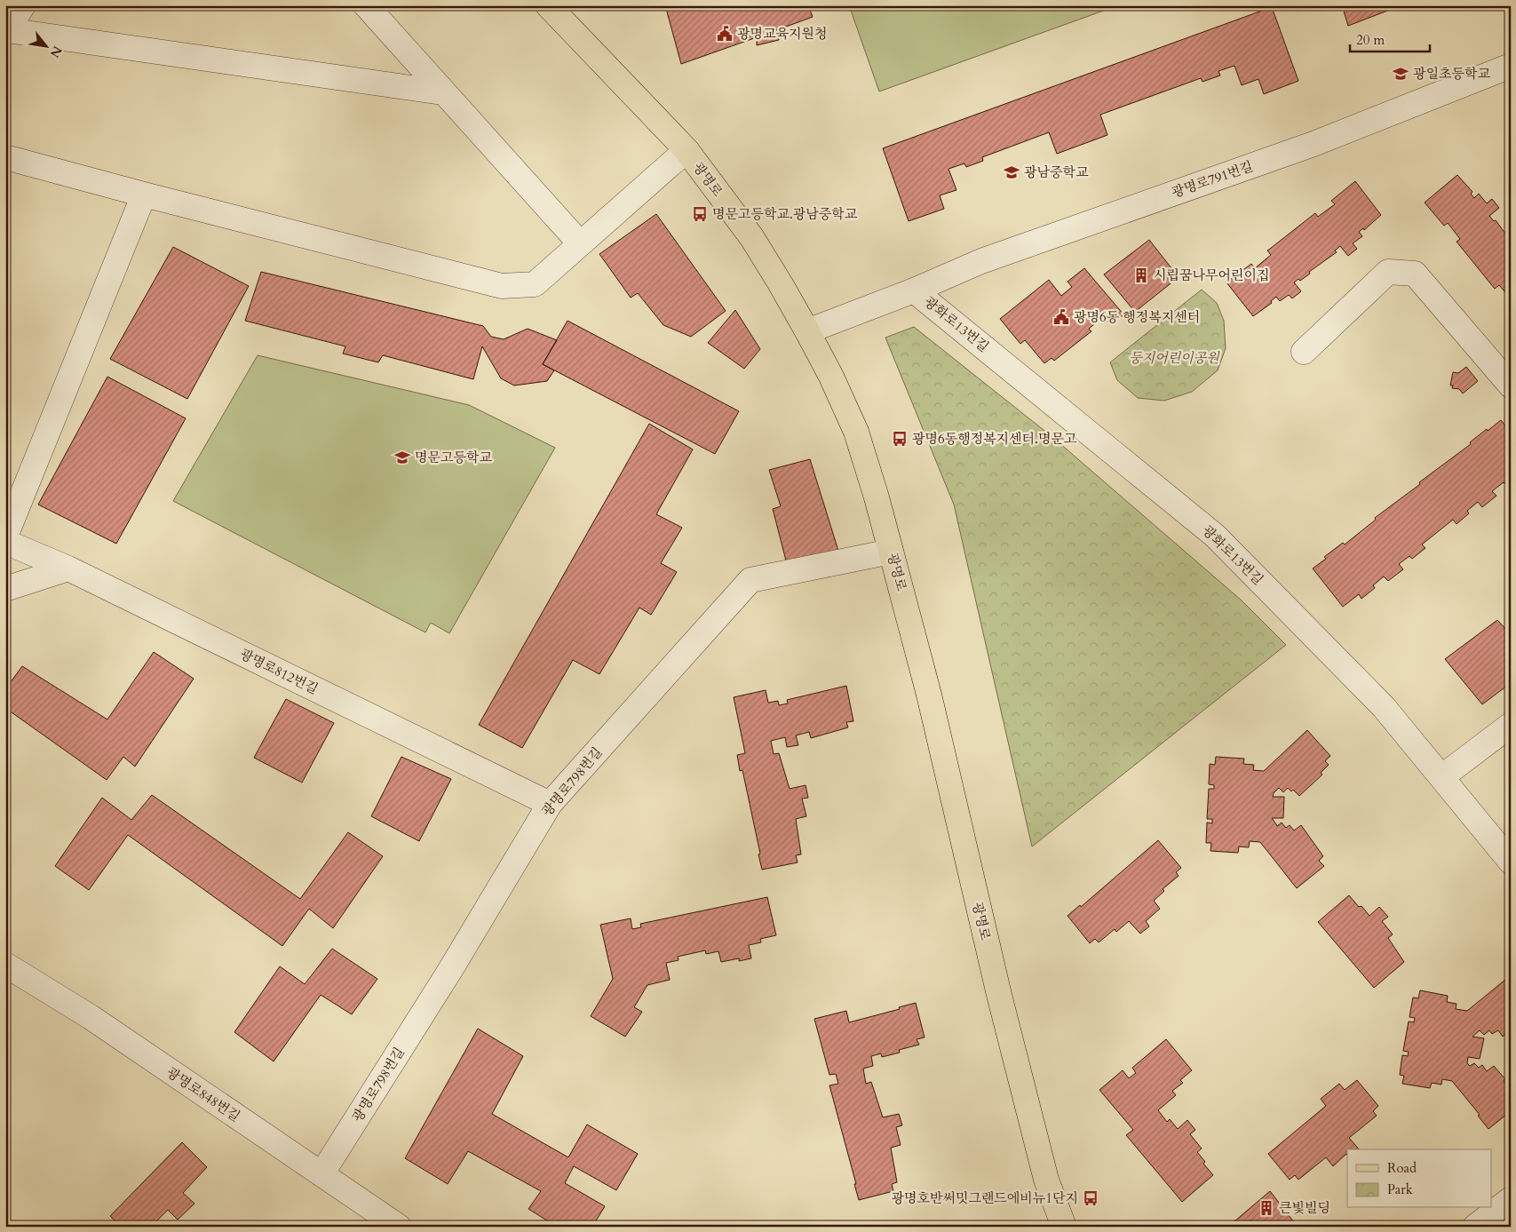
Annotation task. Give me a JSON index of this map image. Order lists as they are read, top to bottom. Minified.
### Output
{"streets":{"main road":["광명로"],"street":["광명로791번길","광화로13번길","광명로812번길","광명로798번길","광명로848번길"]},"crossings":[["광명로","광명로791번길"],["광명로","광명로798번길"],["광명로791번길","광화로13번길"],["광명로812번길","광명로798번길"],["광명로798번길","광명로848번길"]],"parks":["둥지어린이공원"],"places":{"public building":["광명교육지원청","광명6동 행정복지센터"],"school or university":["광일초등학교","광남중학교","명문고등학교"],"bus stop":["명문고등학교.광남중학교","광명6동행정복지센터.명문고","광명호반써밋그랜드에비뉴1단지"],"building":["시립꿈나무어린이집","큰빛빌딩"]},"legend":["Road","Park"],"scale_bar":"20 m","north":"bottom right"}
